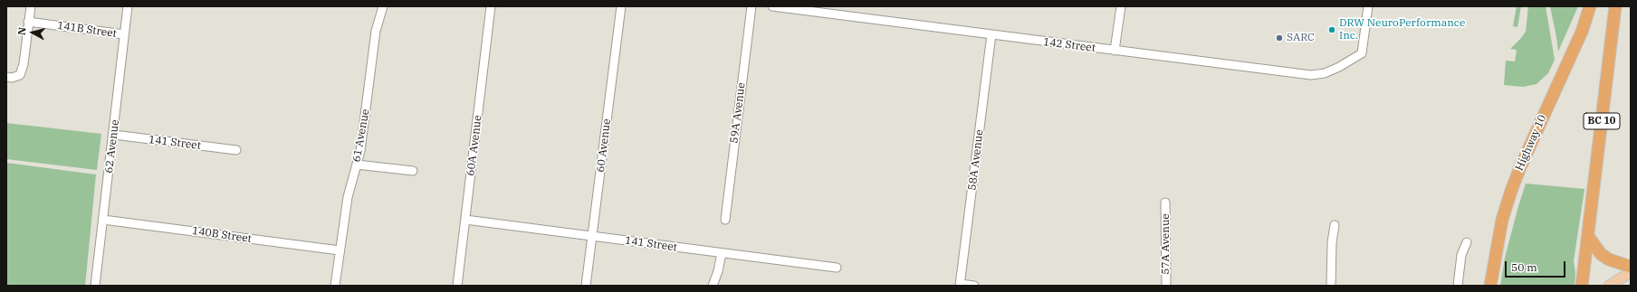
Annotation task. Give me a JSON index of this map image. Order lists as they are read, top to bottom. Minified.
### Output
{"streets":{"highway":["BC 10","Highway 10"],"street":["141B Street","142 Street","59A Avenue","61 Avenue","141 Street","60A Avenue","60 Avenue","62 Avenue","58A Avenue","140B Street","57A Avenue"]},"crossings":[["141B Street","62 Avenue"],["142 Street","58A Avenue"],["61 Avenue","140B Street"],["141 Street","60A Avenue"],["141 Street","60 Avenue"],["141 Street","62 Avenue"],["62 Avenue","140B Street"]],"places":["DRW NeuroPerformance Inc.","SARC"],"scale_bar":"50 m","north":"left"}
